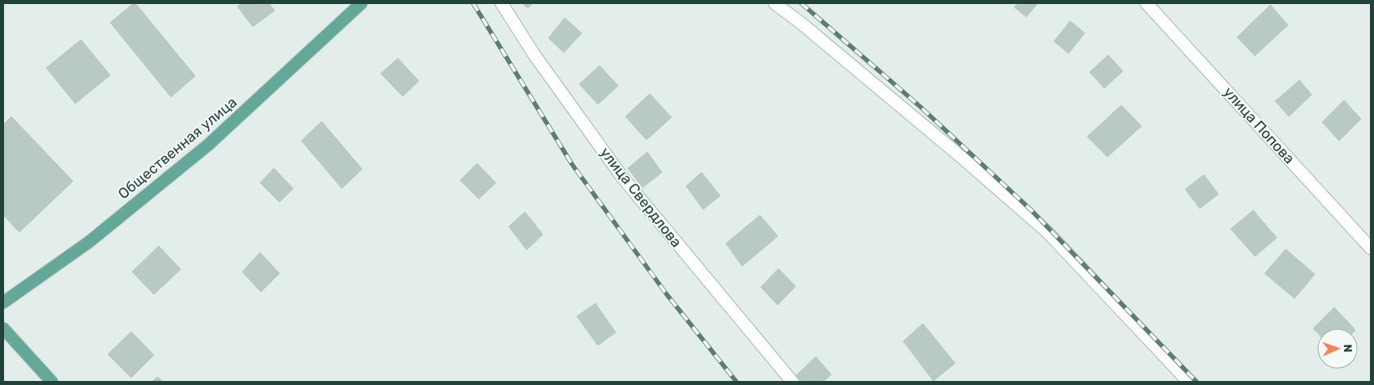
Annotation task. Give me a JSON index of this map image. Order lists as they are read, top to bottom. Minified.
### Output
{"streets":{"main road":["Общественная улица"],"street":["улица Попова","улица Свердлова"]},"north":"right"}
